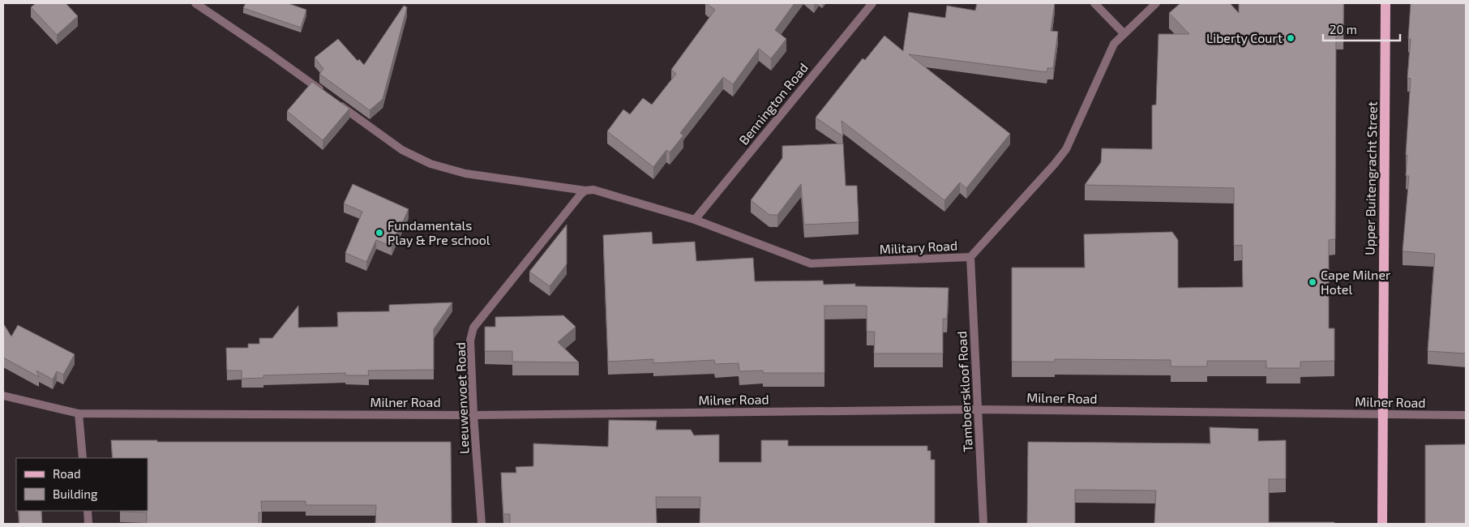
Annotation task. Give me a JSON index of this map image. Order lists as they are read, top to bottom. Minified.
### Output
{"streets":{"main road":["Upper Buitengracht Street"],"street":["Bennington Road","Military Road","Tamboerskloof Road","Leeuwenvoet Road","Milner Road"]},"crossings":[["Bennington Road","Military Road"],["Upper Buitengracht Street","Milner Road"],["Military Road","Tamboerskloof Road"],["Military Road","Leeuwenvoet Road"],["Tamboerskloof Road","Milner Road"],["Leeuwenvoet Road","Milner Road"]],"places":["Liberty Court","Fundamentals Play & Pre school","Cape Milner Hotel"],"legend":["Road","Building"],"scale_bar":"20 m"}
